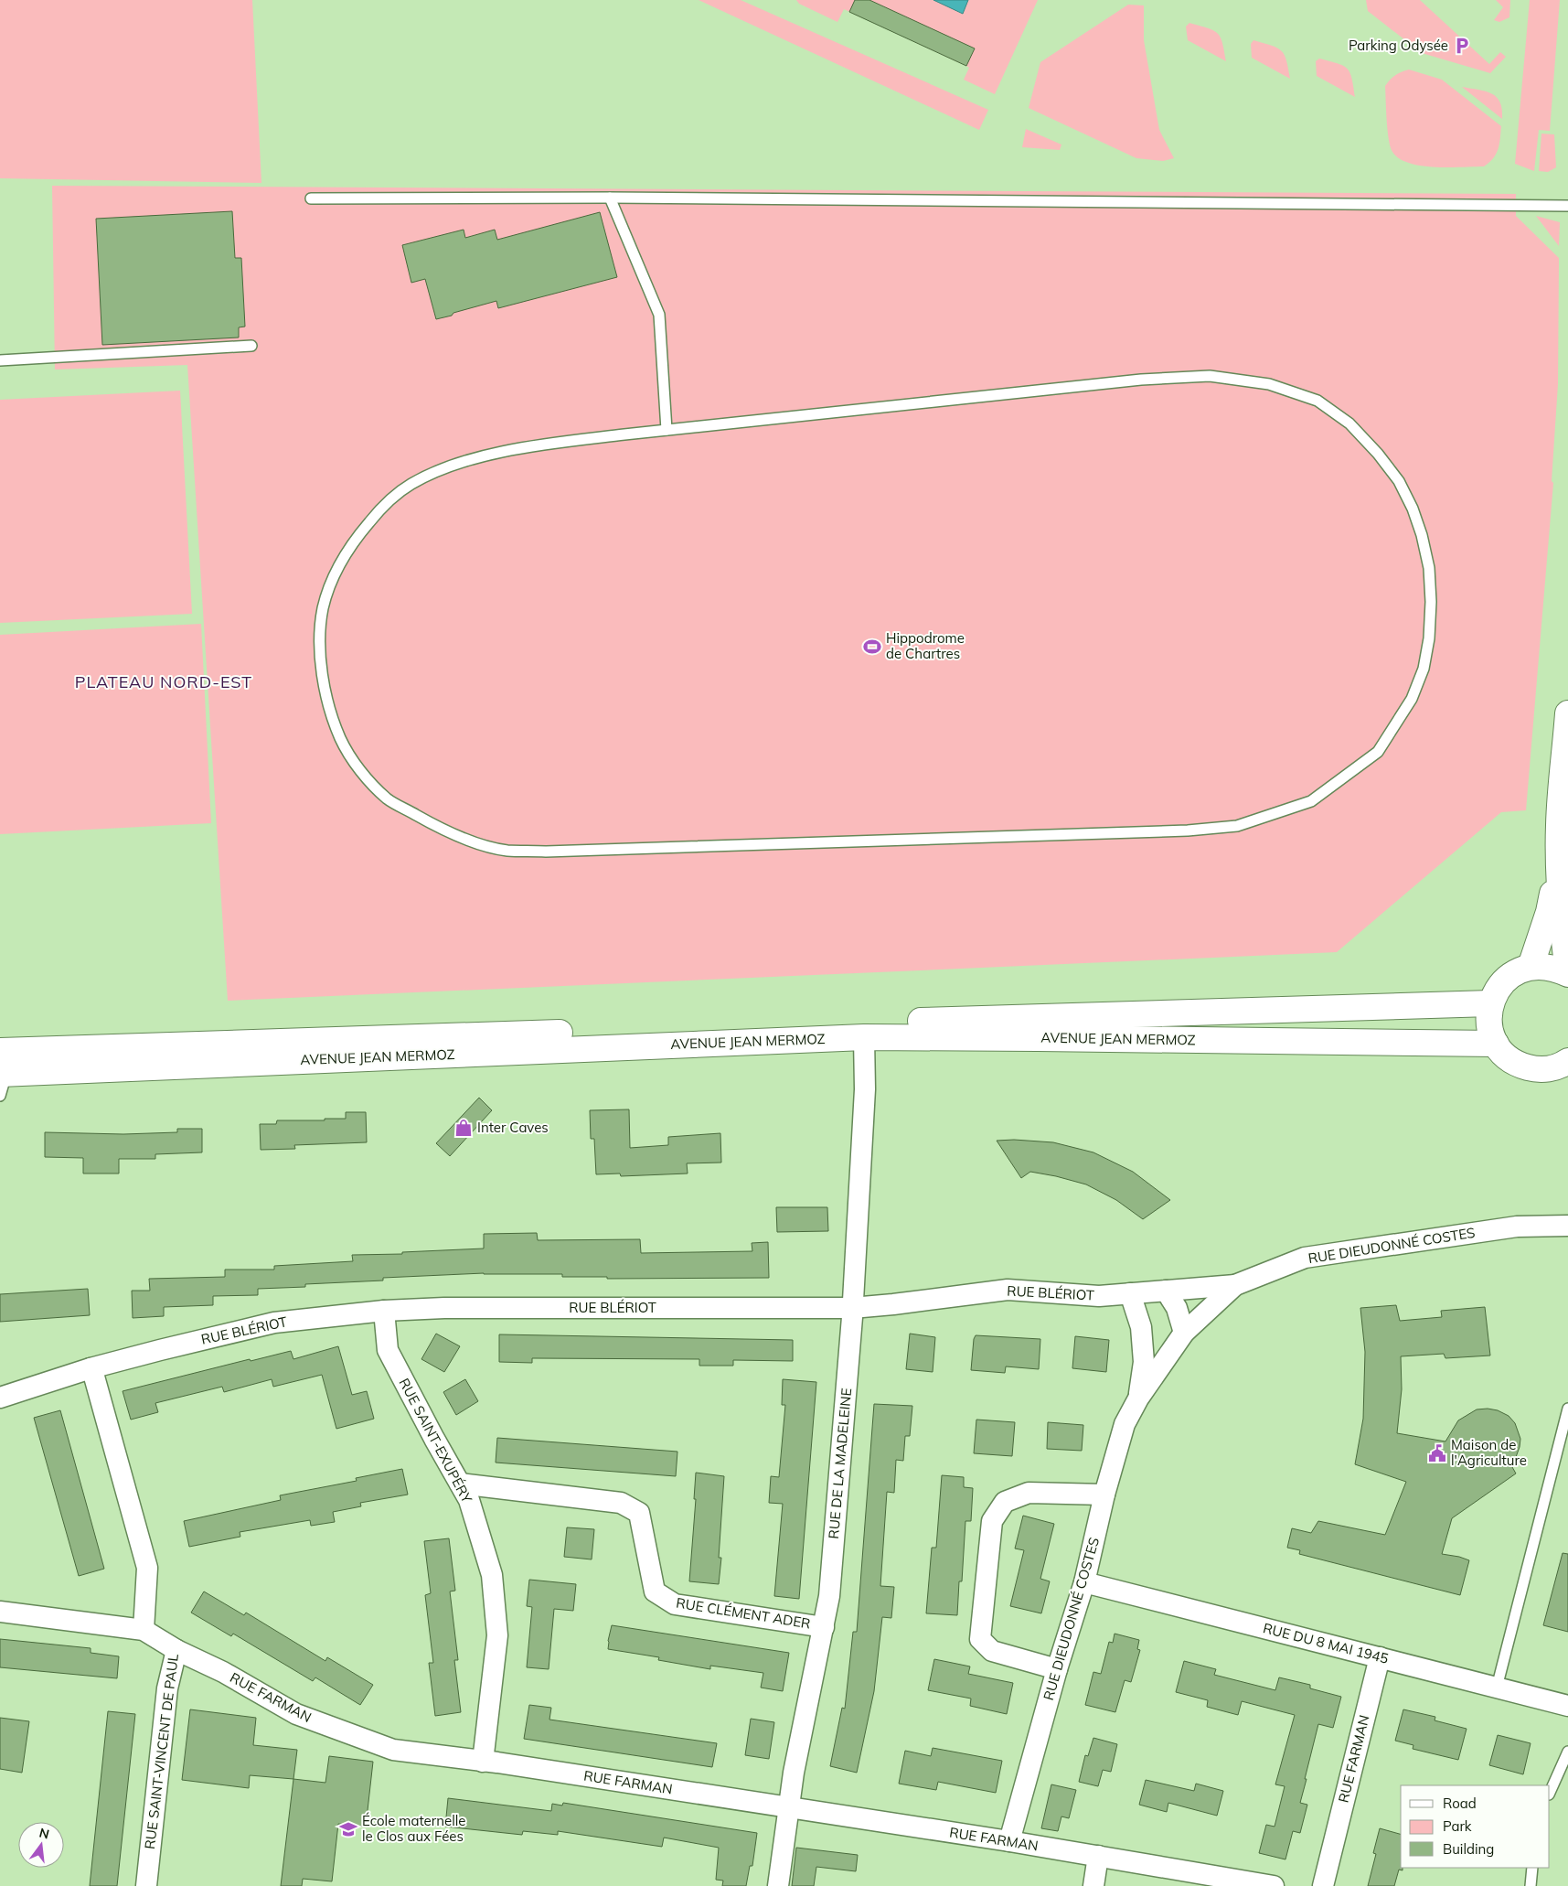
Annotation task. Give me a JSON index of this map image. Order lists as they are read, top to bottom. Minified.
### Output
{"streets":{"main road":["AVENUE JEAN MERMOZ"],"street":["RUE DIEUDONNÉ COSTES","RUE BLÉRIOT","RUE SAINT-EXUPÉRY","RUE DE LA MADELEINE","RUE CLÉMENT ADER","RUE DU 8 MAI 1945","RUE FARMAN","RUE SAINT-VINCENT DE PAUL"]},"crossings":[["AVENUE JEAN MERMOZ","RUE DE LA MADELEINE"],["RUE DIEUDONNÉ COSTES","RUE BLÉRIOT"],["RUE DIEUDONNÉ COSTES","RUE DU 8 MAI 1945"],["RUE DIEUDONNÉ COSTES","RUE FARMAN"],["RUE BLÉRIOT","RUE SAINT-EXUPÉRY"],["RUE BLÉRIOT","RUE DE LA MADELEINE"],["RUE SAINT-EXUPÉRY","RUE CLÉMENT ADER"],["RUE SAINT-EXUPÉRY","RUE FARMAN"],["RUE DE LA MADELEINE","RUE CLÉMENT ADER"],["RUE DE LA MADELEINE","RUE FARMAN"],["RUE DU 8 MAI 1945","RUE FARMAN"],["RUE FARMAN","RUE SAINT-VINCENT DE PAUL"]],"districts":["PLATEAU NORD-EST"],"places":{"parking":["Parking Odysée"],"sports":["Hippodrome de Chartres"],"shop":["Inter Caves"],"public building":["Maison de l'Agriculture"],"school or university":["École maternelle le Clos aux Fées"]},"legend":["Road","Park","Building"],"north":"top"}
